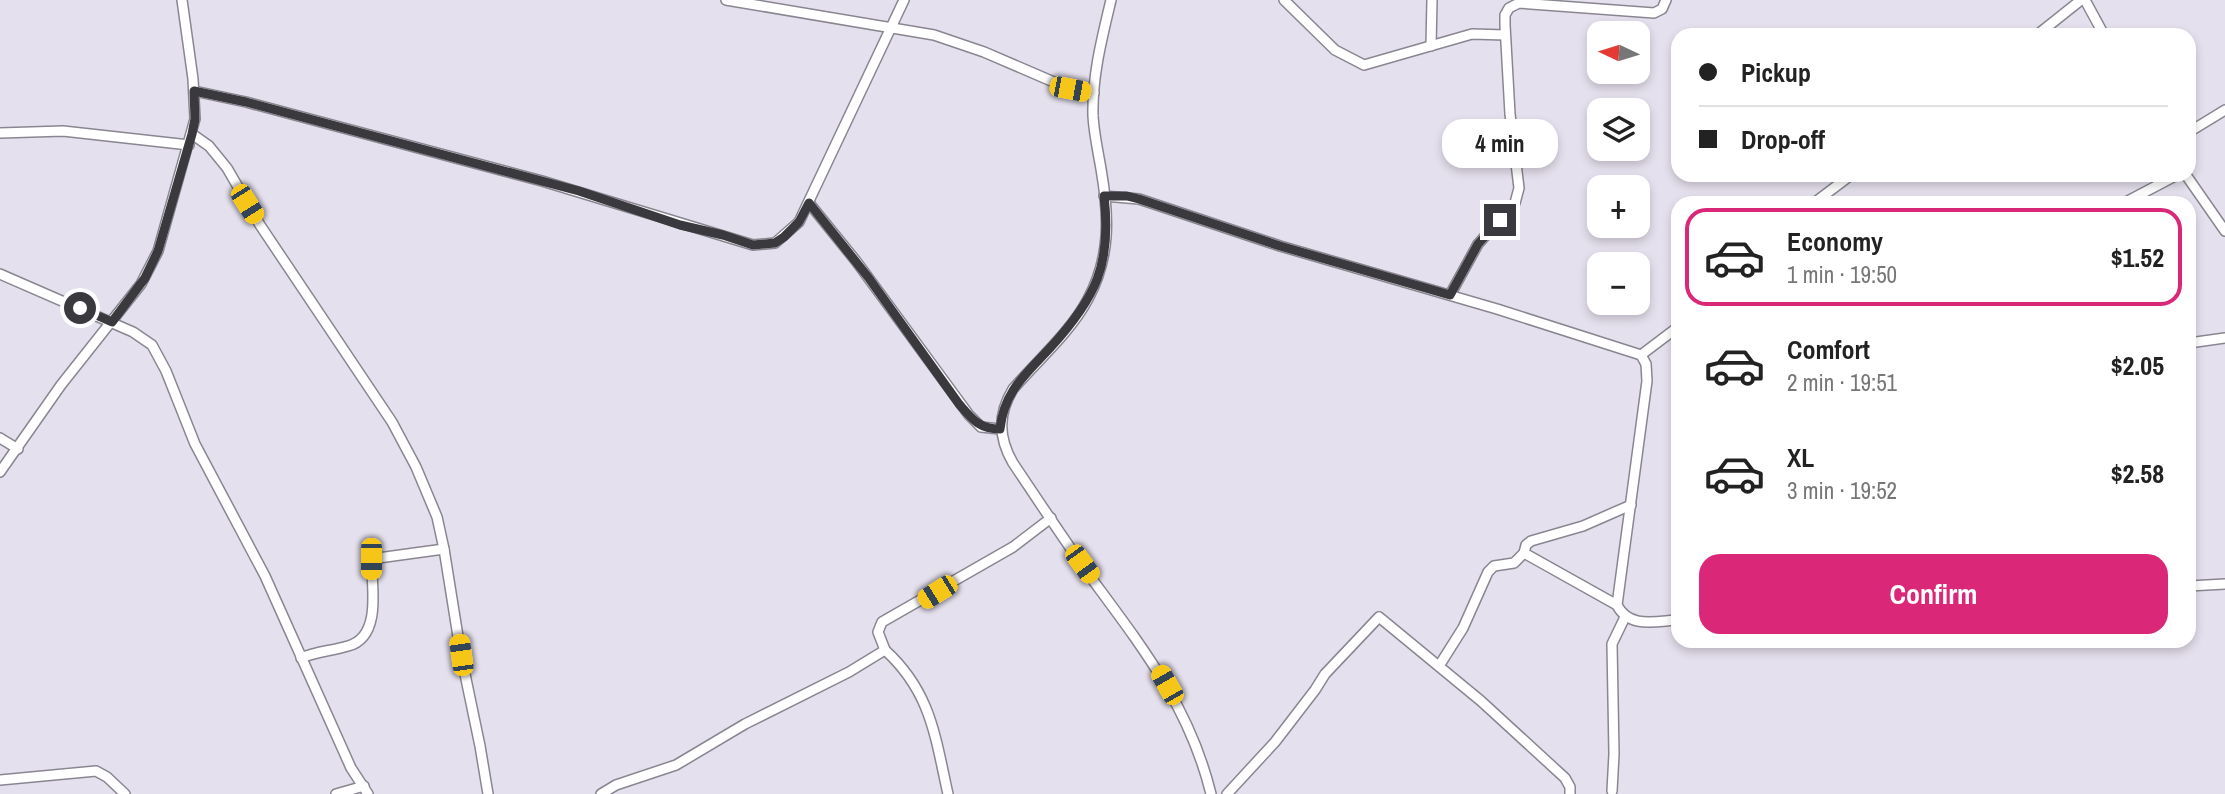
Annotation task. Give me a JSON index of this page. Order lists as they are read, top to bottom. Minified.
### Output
{"north":"left","page":{"map_buttons":["+","−"],"banner":["Pickup","Drop-off"],"bubble":"4 min","list":[{"name":"Economy","note":"1 min · 19:50","value":"$1.52"},{"name":"Comfort","note":"2 min · 19:51","value":"$2.05"},{"name":"XL","note":"3 min · 19:52","value":"$2.58"}],"buttons":"Confirm"}}
